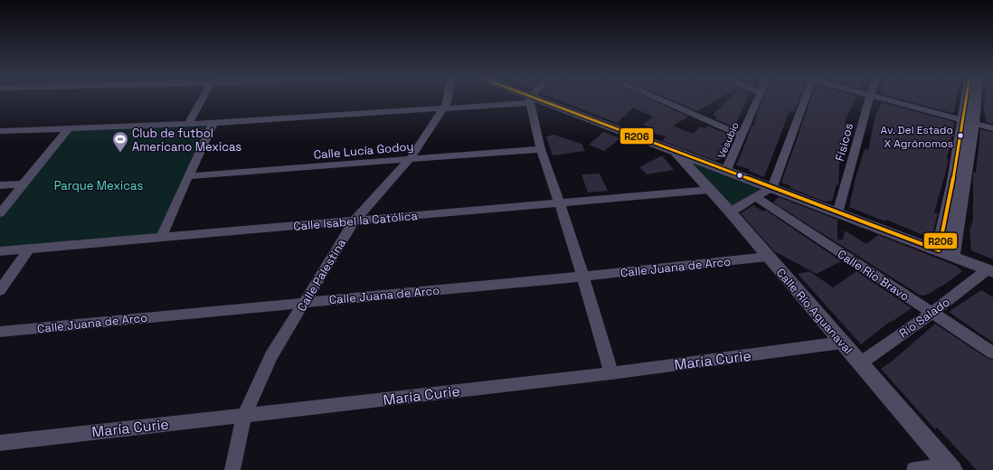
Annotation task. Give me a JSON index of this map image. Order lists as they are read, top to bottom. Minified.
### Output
{"streets":{"street":["Vesubio","Físicos","Calle Lucía Godoy","Calle Isabel la Católica","Calle Juana de Arco","Calle Palestina","Calle Río Bravo","Calle Río Aguanaval","Río Salado","María Curie"]},"crossings":[["Calle Lucía Godoy","Calle Palestina"],["Calle Isabel la Católica","Calle Palestina"],["Calle Isabel la Católica","Calle Río Aguanaval"],["Calle Juana de Arco","Calle Palestina"],["Calle Juana de Arco","Calle Río Aguanaval"],["Calle Palestina","María Curie"],["Calle Río Bravo","Río Salado"],["Calle Río Aguanaval","Río Salado"],["Calle Río Aguanaval","María Curie"]],"parks":["Parque Mexicas"],"places":{"other":["Av. Del Estado X Agrónomos"],"sports":["Club de futbol Americano Mexicas"]},"lines":["transit line R206"]}
